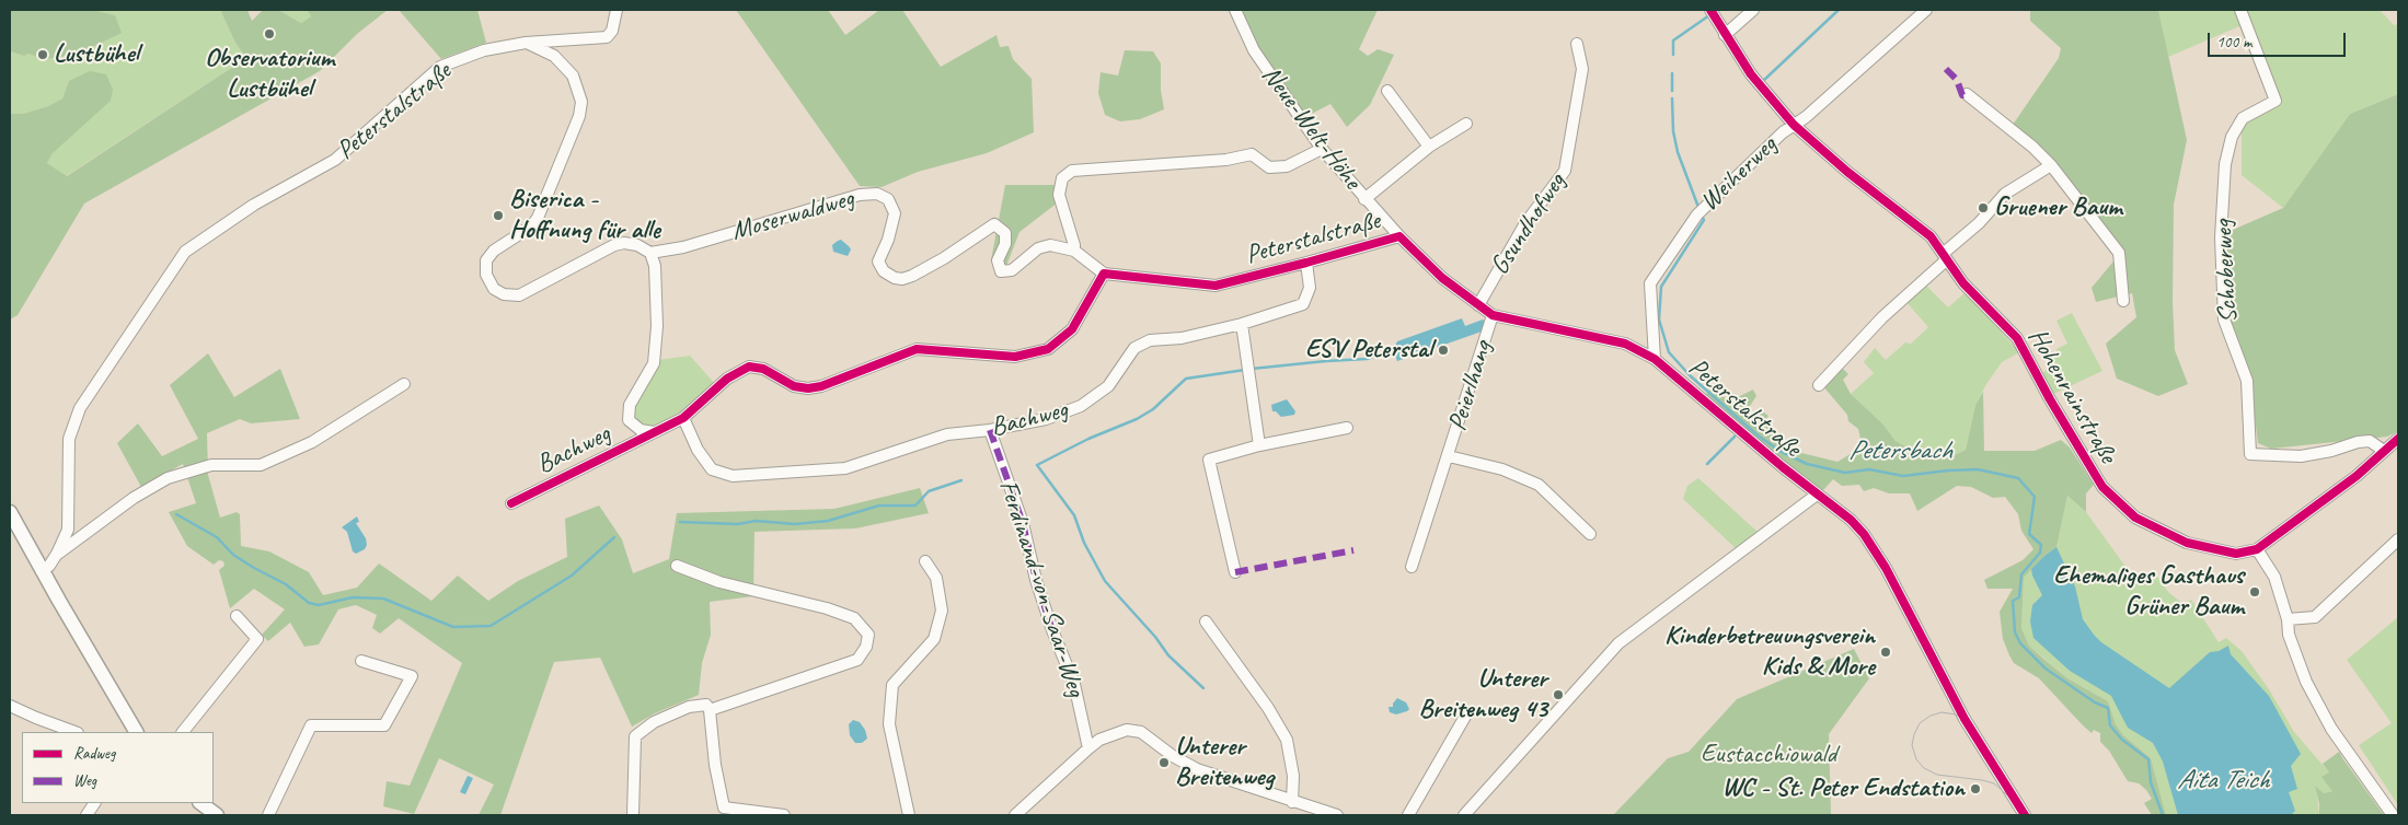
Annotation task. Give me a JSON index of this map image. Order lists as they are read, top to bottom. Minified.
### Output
{"streets":{"street":["Peterstalstraße","Neue-Welt-Höhe","Weiherweg","Moserwaldweg","Gsundhofweg","Schoberweg","Peierlhang","Hohenrainstraße","Bachweg","Ferdinand-von-Saar-Weg"]},"crossings":[["Peterstalstraße","Neue-Welt-Höhe"],["Peterstalstraße","Weiherweg"],["Peterstalstraße","Moserwaldweg"],["Peterstalstraße","Gsundhofweg"],["Peterstalstraße","Peierlhang"],["Peterstalstraße","Bachweg"],["Weiherweg","Hohenrainstraße"],["Bachweg","Ferdinand-von-Saar-Weg"]],"water":["Petersbach","Aita Teich"],"parks":["Eustacchiowald"],"places":["Observatorium Lustbühel","Lustbühel","Gruener Baum","Biserica - Hoffnung für alle","ESV Peterstal","Ehemaliges Gasthaus Grüner Baum","Kinderbetreuungsverein Kids & More","Unterer Breitenweg 43","Unterer Breitenweg","WC - St. Peter Endstation"],"legend":["Radweg","Weg"],"scale_bar":"100 m"}
